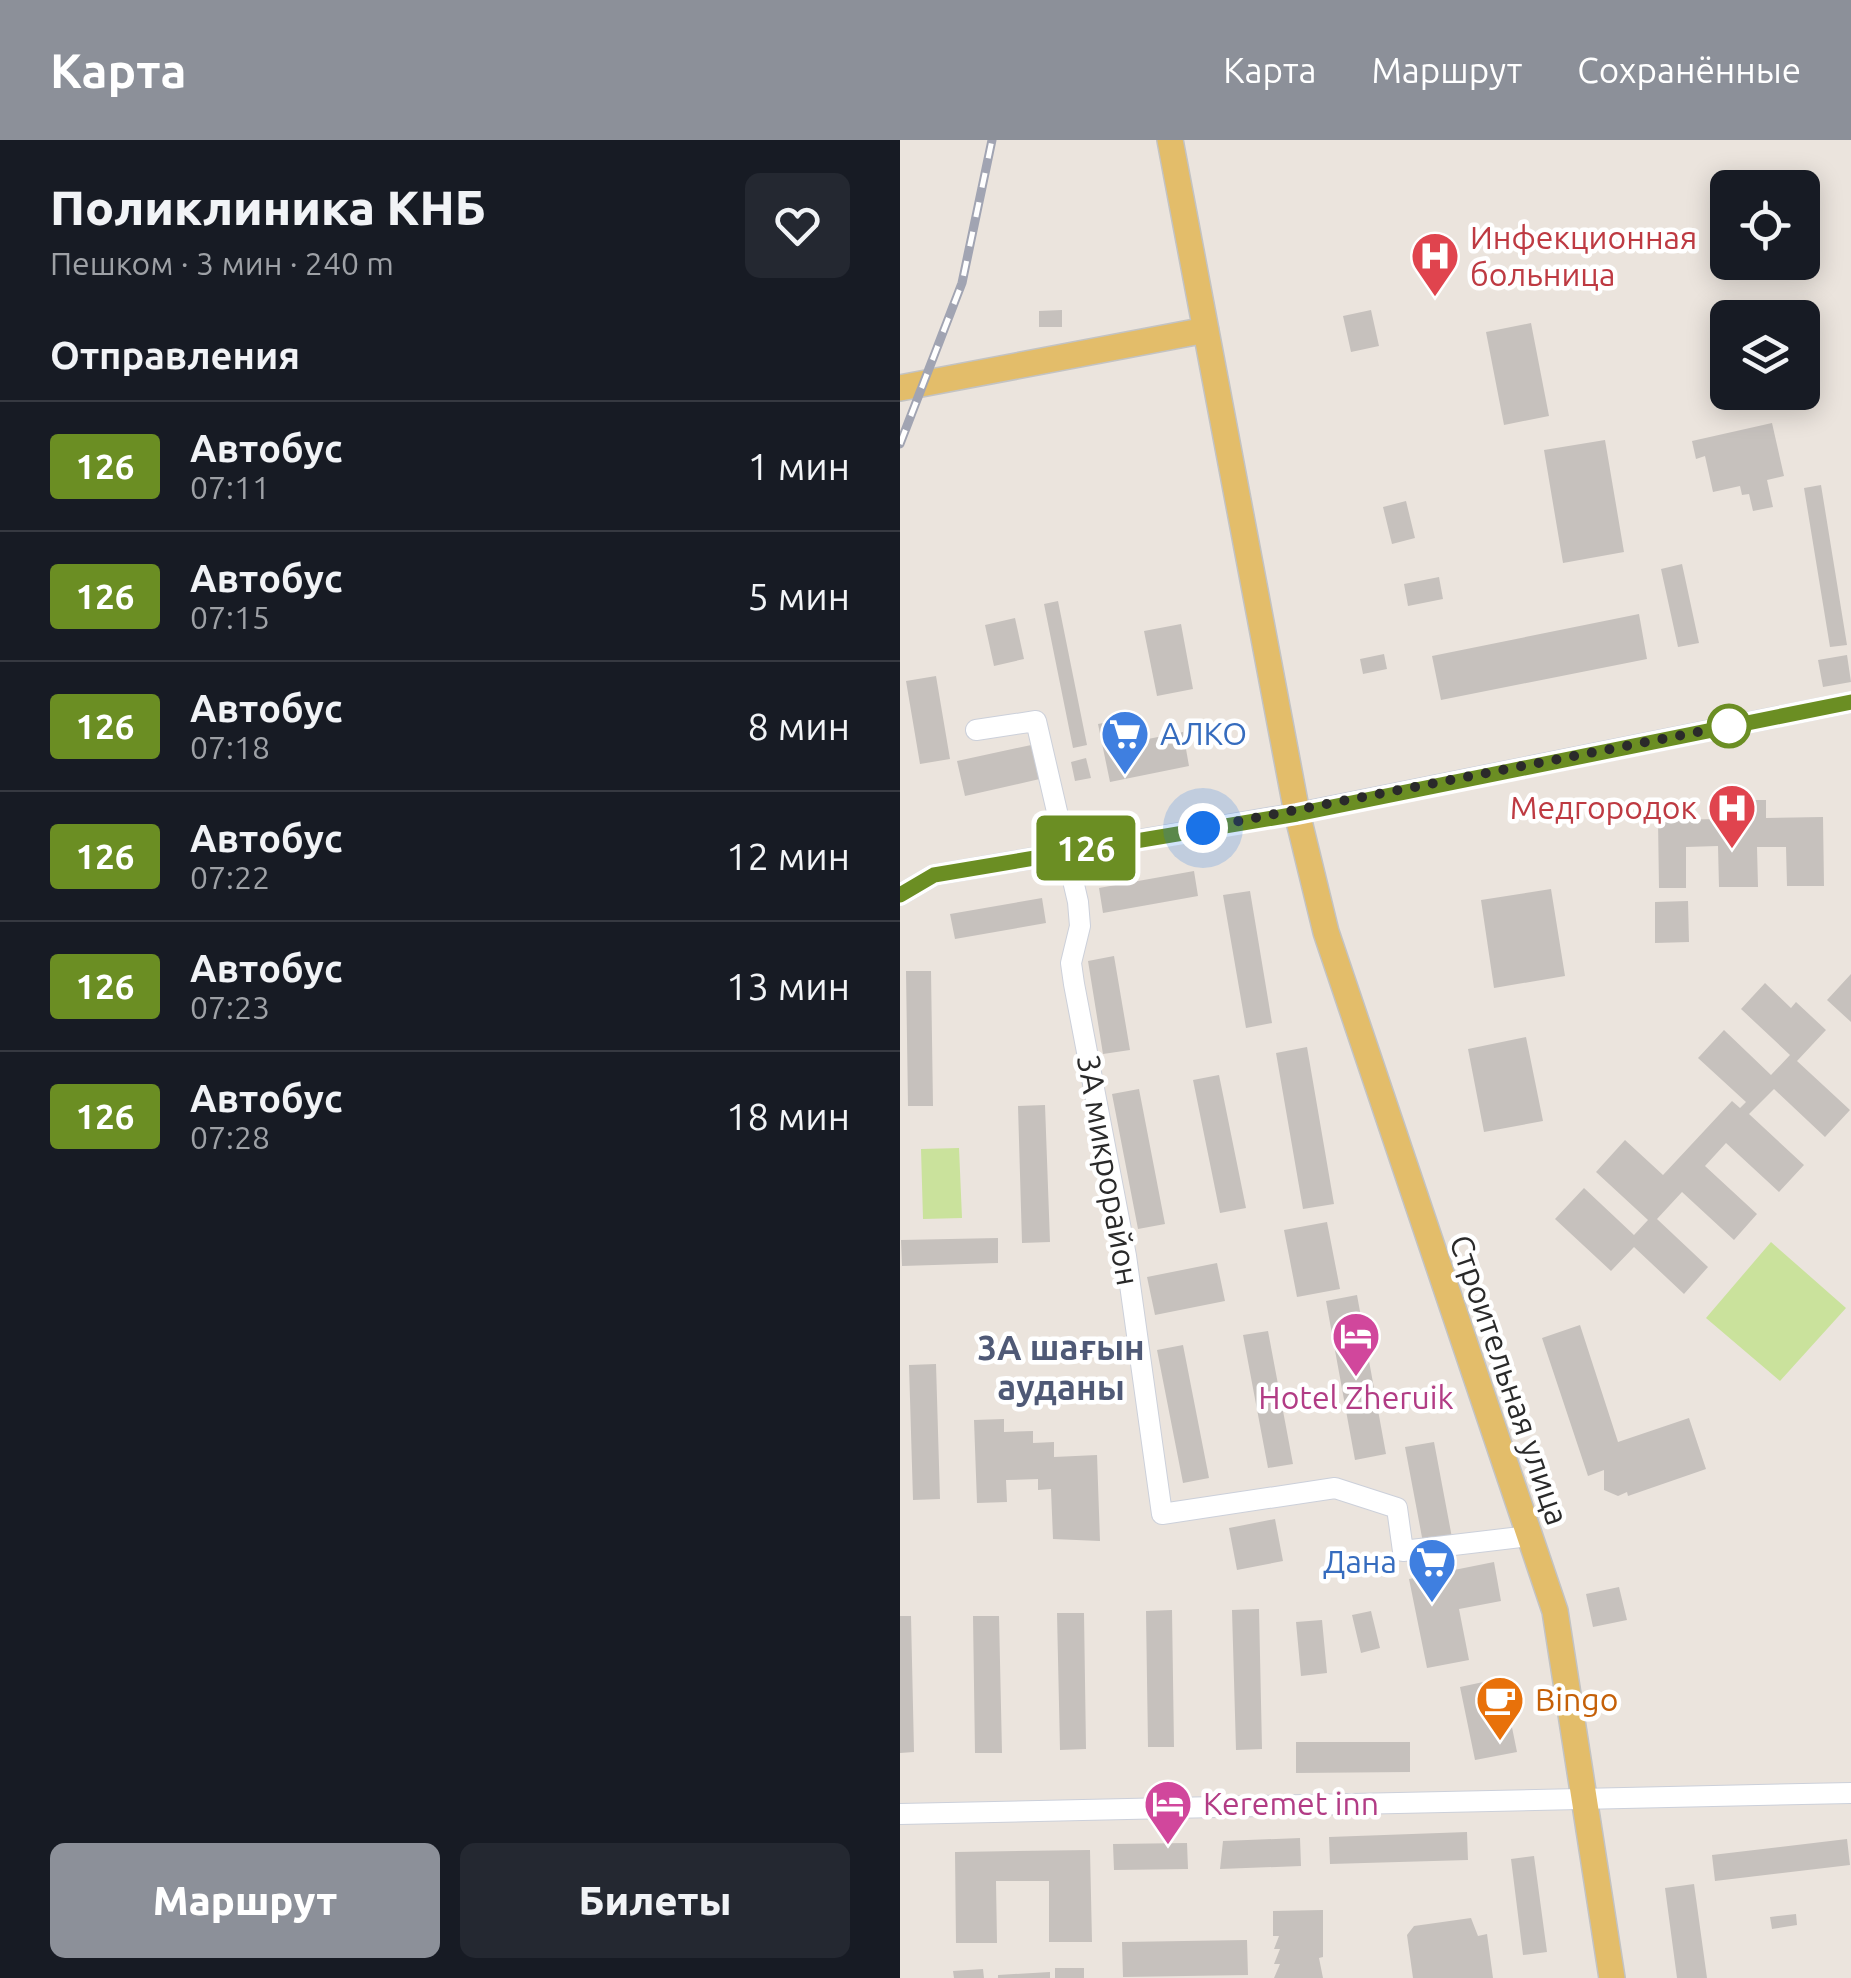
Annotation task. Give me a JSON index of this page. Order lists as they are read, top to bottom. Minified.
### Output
{"streets":{"main road":["Строительная улица"],"street":["3А микрорайон"]},"crossings":[["3А микрорайон","Строительная улица"]],"districts":["3А шағын ауданы"],"places":{"hospital":["Инфекционная больница","Медгородок"],"supermarket":["АЛКО","Дана"],"hotel":["Hotel Zheruik","Keremet inn"],"cafe":["Bingo"]},"lines":["bus line 126"],"page":{"header":"Карта","nav":["Карта","Маршрут","Сохранённые"],"heading":[["Поликлиника КНБ","Пешком · 3 мин · 240 m"],"Отправления"],"on_map":"126","list":[{"mark":"126","name":"Автобус","note":"07:11","value":"1 мин"},{"mark":"126","name":"Автобус","note":"07:15","value":"5 мин"},{"mark":"126","name":"Автобус","note":"07:18","value":"8 мин"},{"mark":"126","name":"Автобус","note":"07:22","value":"12 мин"},{"mark":"126","name":"Автобус","note":"07:23","value":"13 мин"},{"mark":"126","name":"Автобус","note":"07:28","value":"18 мин"}],"buttons":["Маршрут","Билеты"]}}
